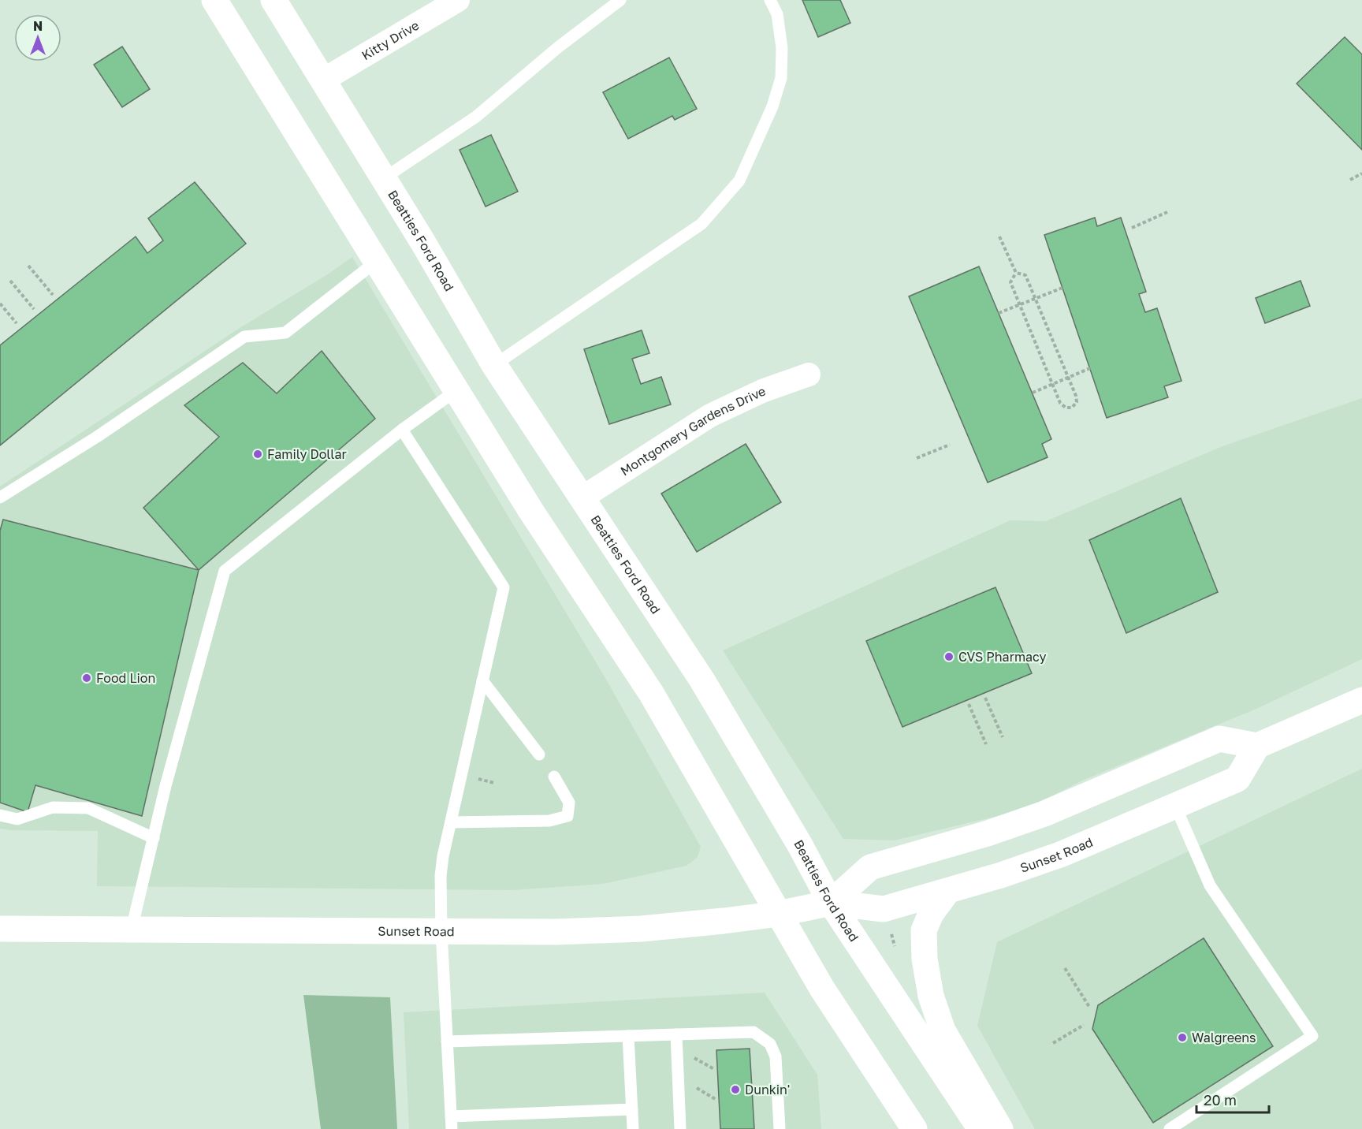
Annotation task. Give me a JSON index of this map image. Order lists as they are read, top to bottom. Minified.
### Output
{"streets":{"main road":["Beatties Ford Road","Sunset Road"],"street":["Kitty Drive","Montgomery Gardens Drive"]},"crossings":[["Kitty Drive","Beatties Ford Road"],["Beatties Ford Road","Montgomery Gardens Drive"],["Beatties Ford Road","Sunset Road"]],"places":["Family Dollar","CVS Pharmacy","Food Lion","Walgreens","Dunkin'"],"scale_bar":"20 m","north":"top"}
